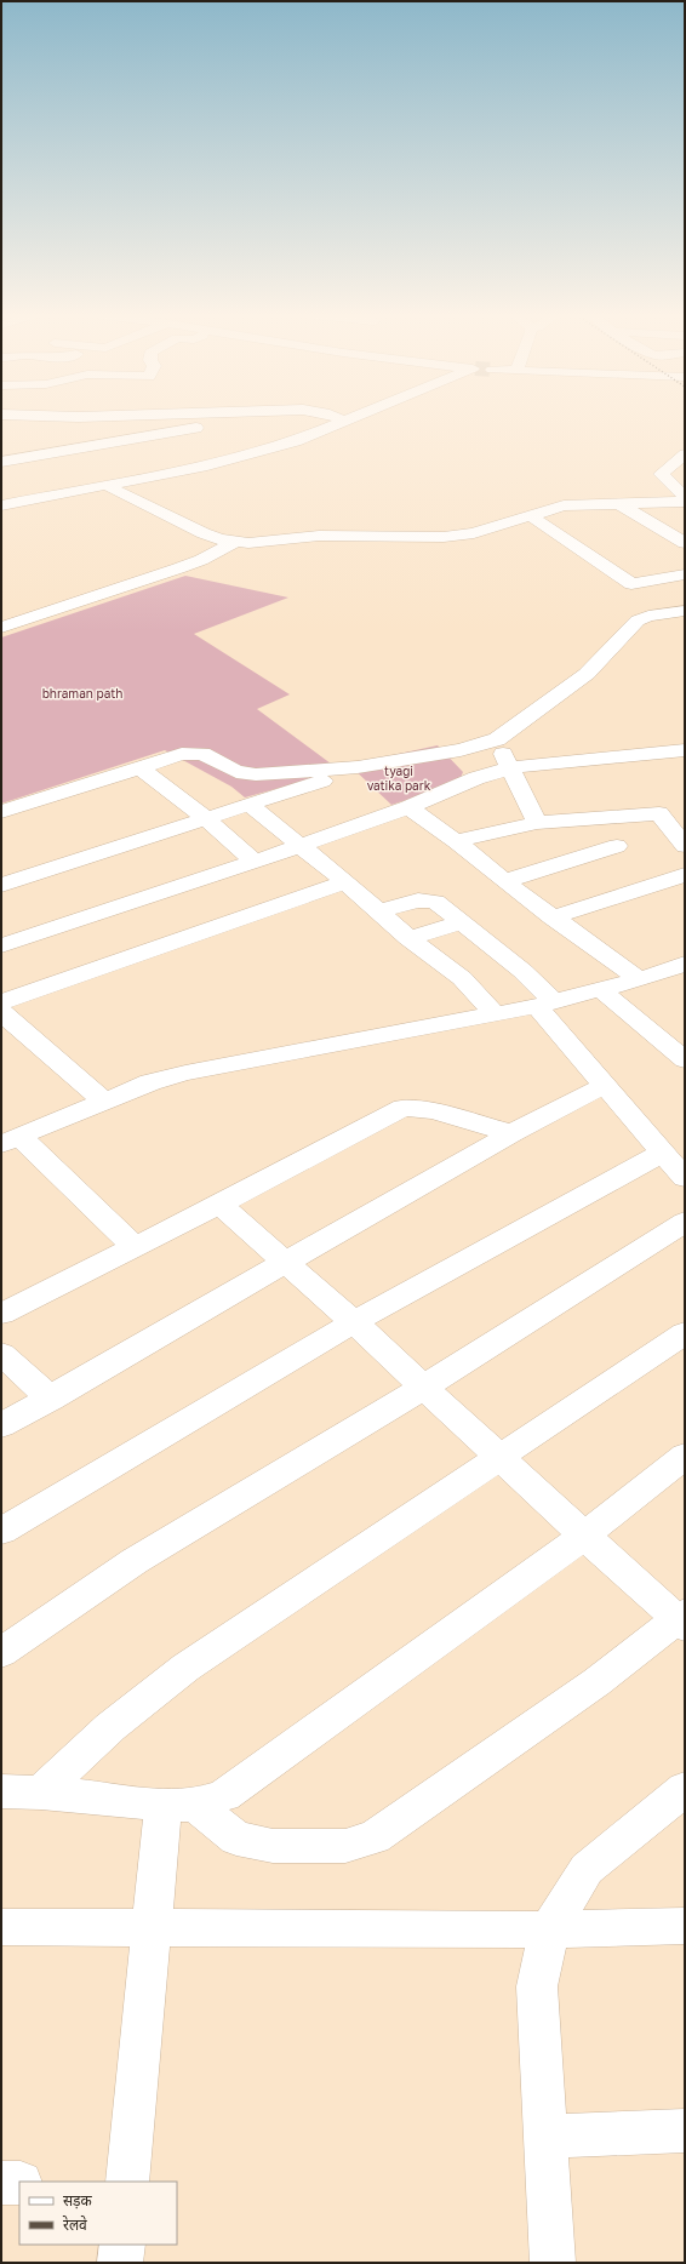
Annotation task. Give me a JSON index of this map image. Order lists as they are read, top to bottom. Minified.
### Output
{"parks":["bhraman path","tyagi vatika park"],"legend":["सड़क","रेलवे"]}
